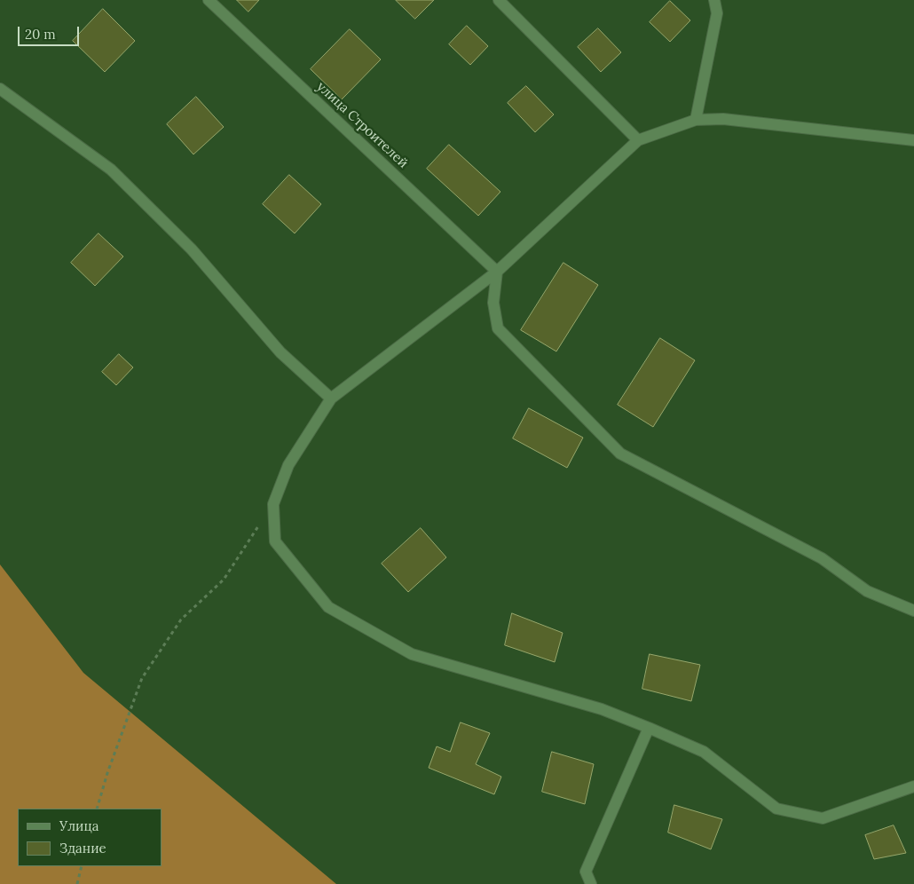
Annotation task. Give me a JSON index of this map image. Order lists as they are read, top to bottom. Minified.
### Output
{"streets":{"street":["улица Строителей"]},"legend":["Улица","Здание"],"scale_bar":"20 m"}
